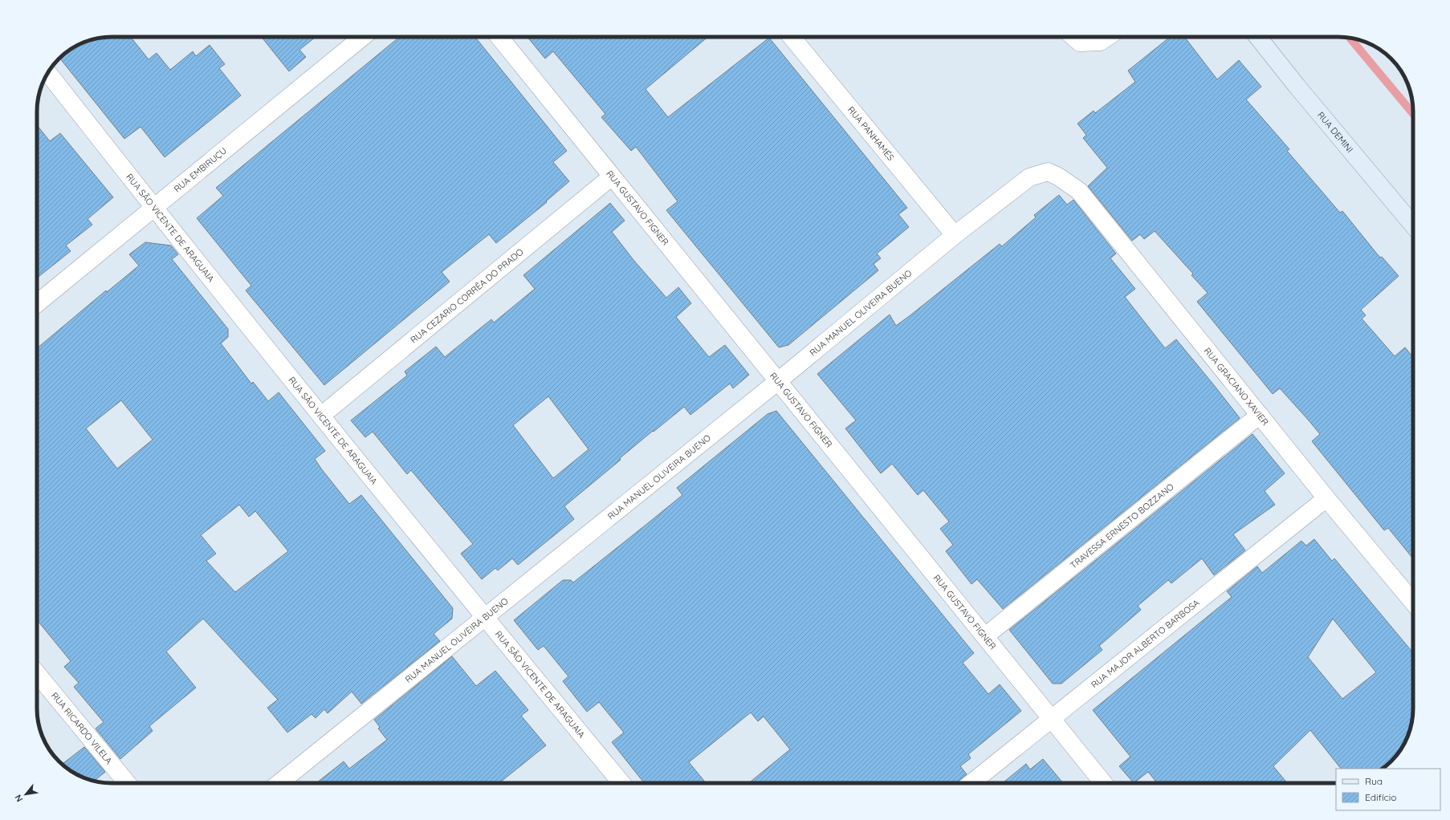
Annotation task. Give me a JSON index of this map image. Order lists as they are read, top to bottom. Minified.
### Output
{"streets":{"street":["RUA DEMINI","RUA PANHAMÉS","RUA EMBIRUÇU","RUA GUSTAVO FIGNER","RUA SÃO VICENTE DE ARAGUAIA","RUA CEZARIO CORRÊA DO PRADO","RUA MANUEL OLIVEIRA BUENO","RUA GRACIANO XAVIER","TRAVESSA ERNESTO BOZZANO","RUA MAJOR ALBERTO BARBOSA","RUA RICARDO VILELA"]},"crossings":[["RUA PANHAMÉS","RUA MANUEL OLIVEIRA BUENO"],["RUA EMBIRUÇU","RUA SÃO VICENTE DE ARAGUAIA"],["RUA GUSTAVO FIGNER","RUA CEZARIO CORRÊA DO PRADO"],["RUA GUSTAVO FIGNER","RUA MANUEL OLIVEIRA BUENO"],["RUA GUSTAVO FIGNER","TRAVESSA ERNESTO BOZZANO"],["RUA GUSTAVO FIGNER","RUA MAJOR ALBERTO BARBOSA"],["RUA SÃO VICENTE DE ARAGUAIA","RUA CEZARIO CORRÊA DO PRADO"],["RUA SÃO VICENTE DE ARAGUAIA","RUA MANUEL OLIVEIRA BUENO"],["RUA MANUEL OLIVEIRA BUENO","RUA GRACIANO XAVIER"],["RUA GRACIANO XAVIER","TRAVESSA ERNESTO BOZZANO"],["RUA GRACIANO XAVIER","RUA MAJOR ALBERTO BARBOSA"]],"legend":["Rua","Edifício"],"north":"bottom left"}
